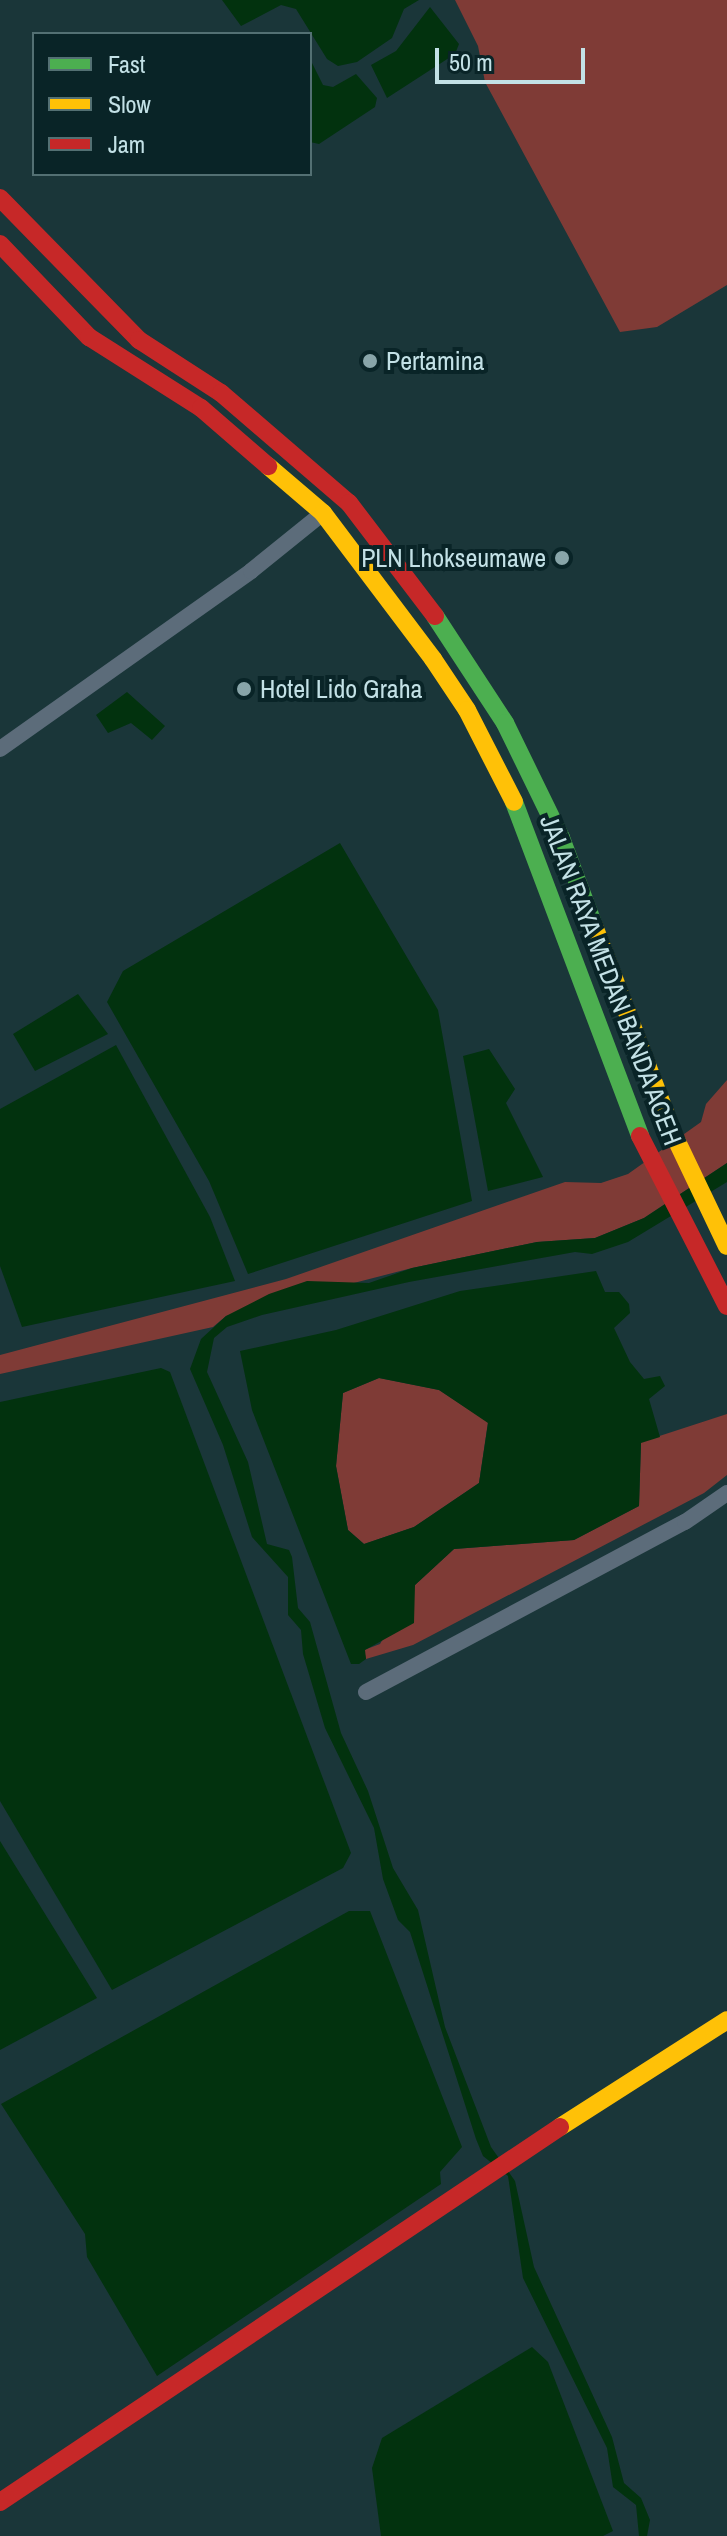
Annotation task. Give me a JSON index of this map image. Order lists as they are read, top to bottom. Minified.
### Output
{"streets":{"main road":["JALAN RAYA MEDAN BANDA ACEH"]},"places":["Pertamina","PLN Lhokseumawe","Hotel Lido Graha"],"legend":["Fast","Slow","Jam"],"scale_bar":"50 m"}
